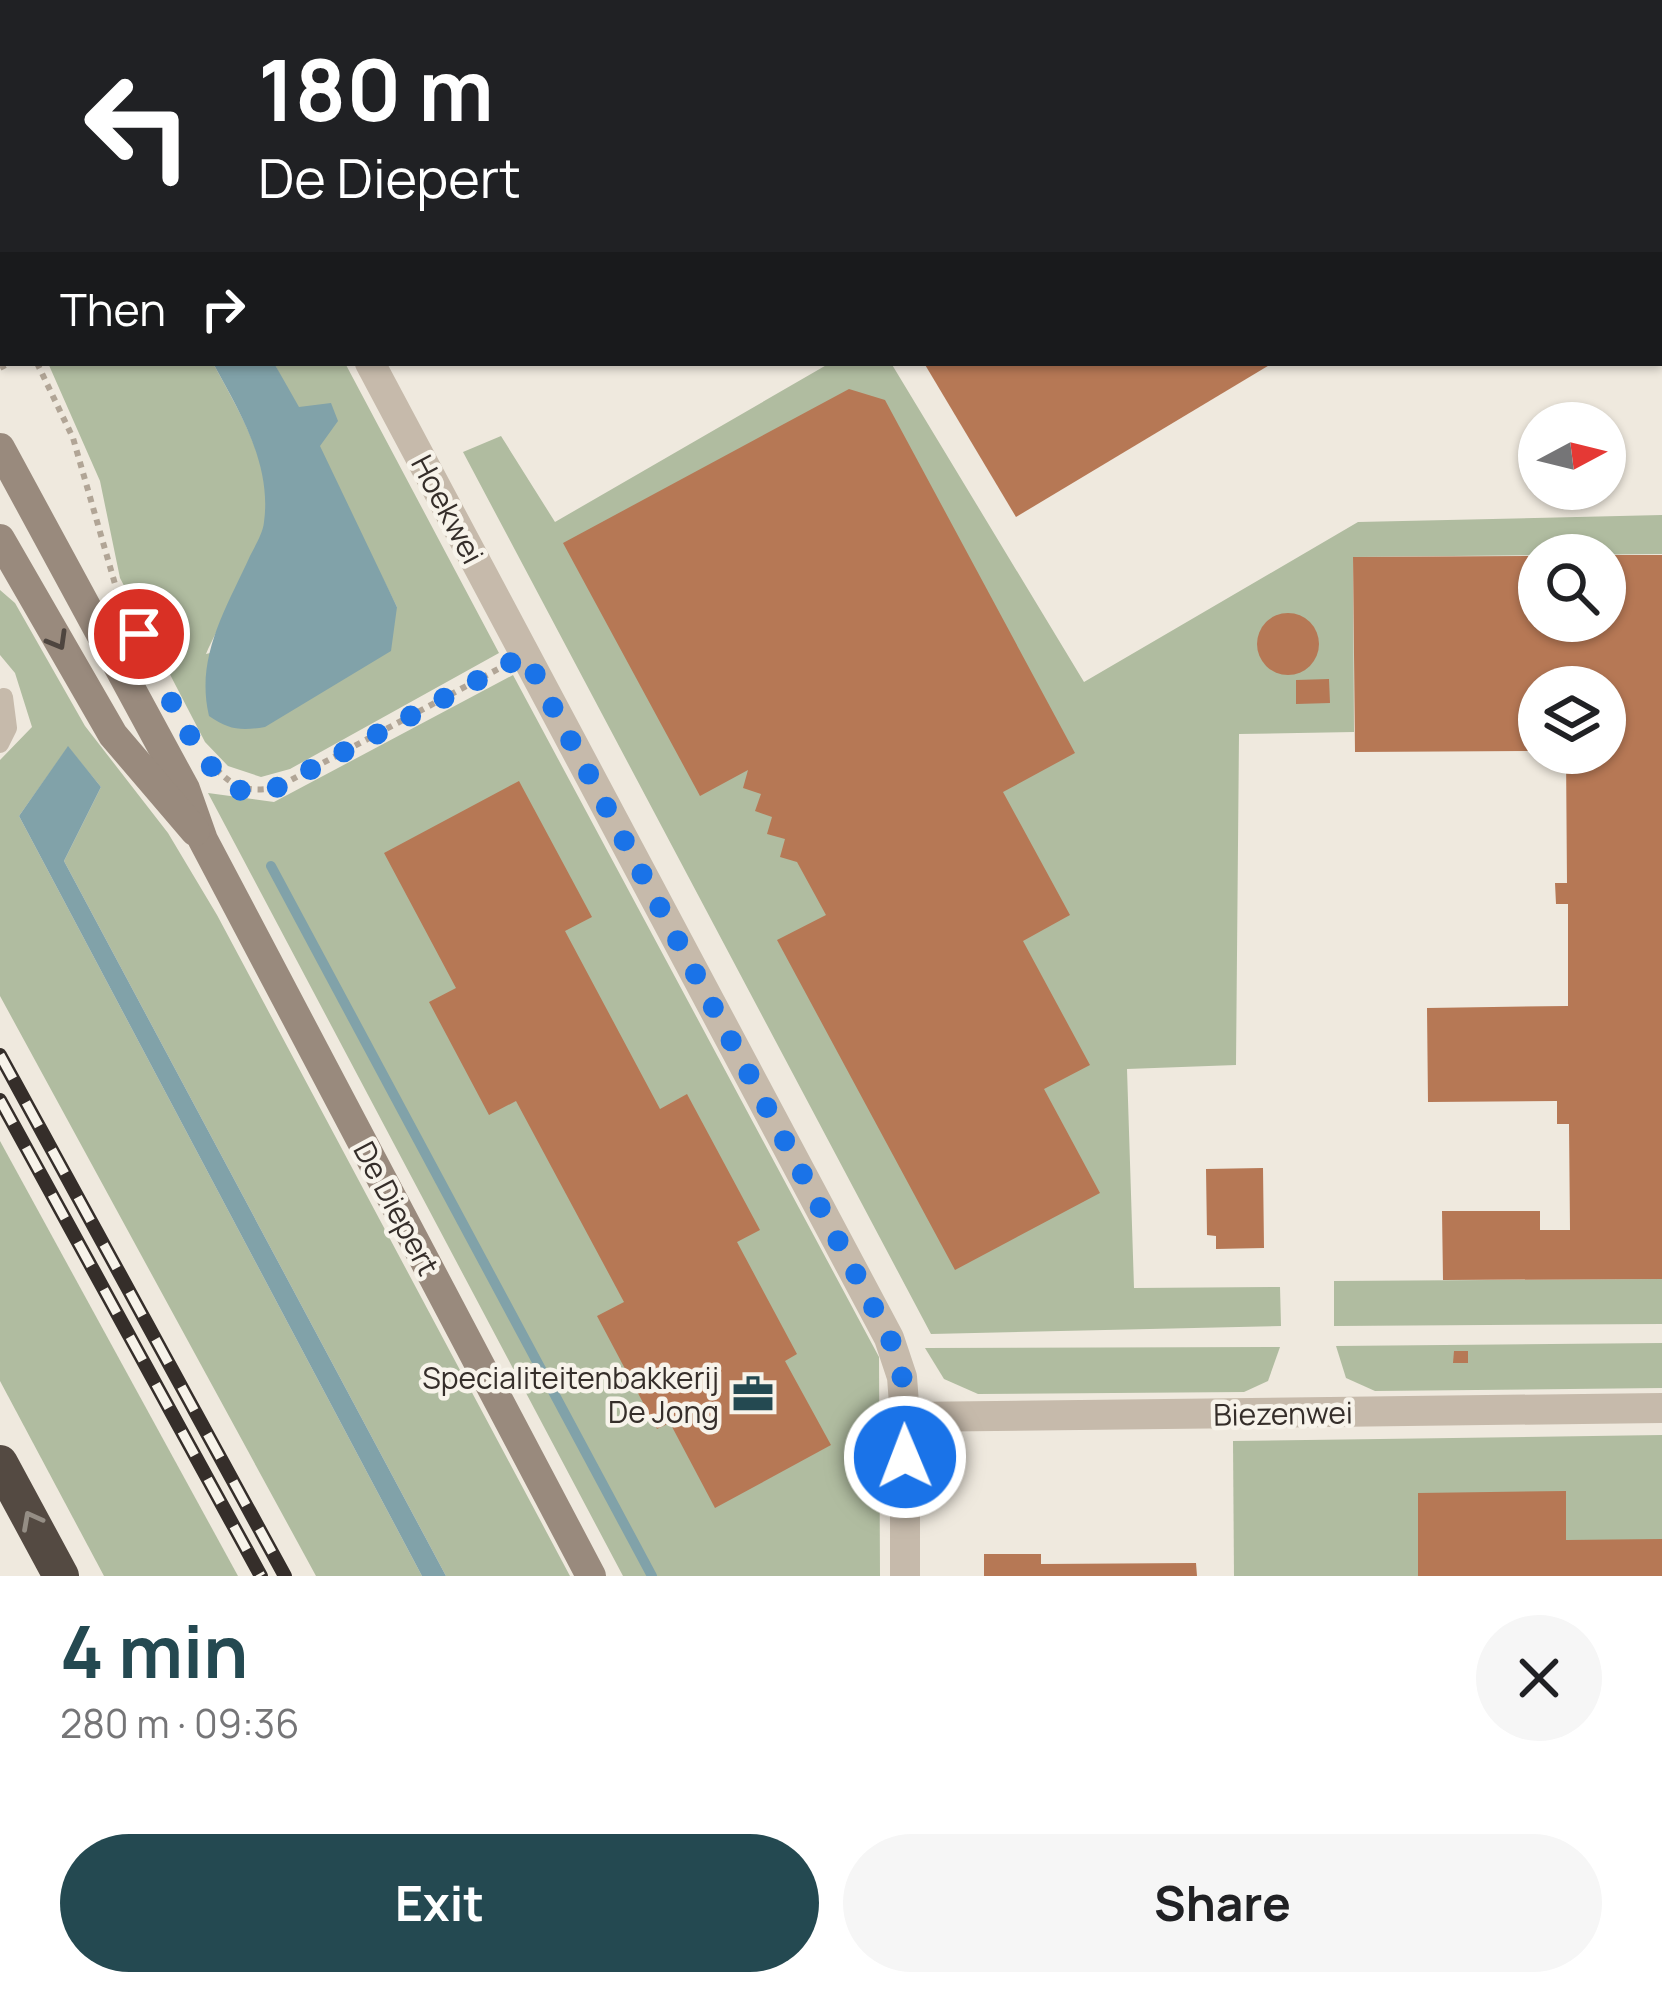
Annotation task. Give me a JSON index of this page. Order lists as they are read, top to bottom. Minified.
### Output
{"streets":{"main road":["De Diepert"],"street":["Hoekwei","Biezenwei"]},"places":{"office":["Specialiteitenbakkerij De Jong"]},"north":"right","page":{"turn":["180 m","De Diepert"],"then":"Then","heading":["4 min","280 m · 09:36"],"buttons":["Exit","Share"]}}
